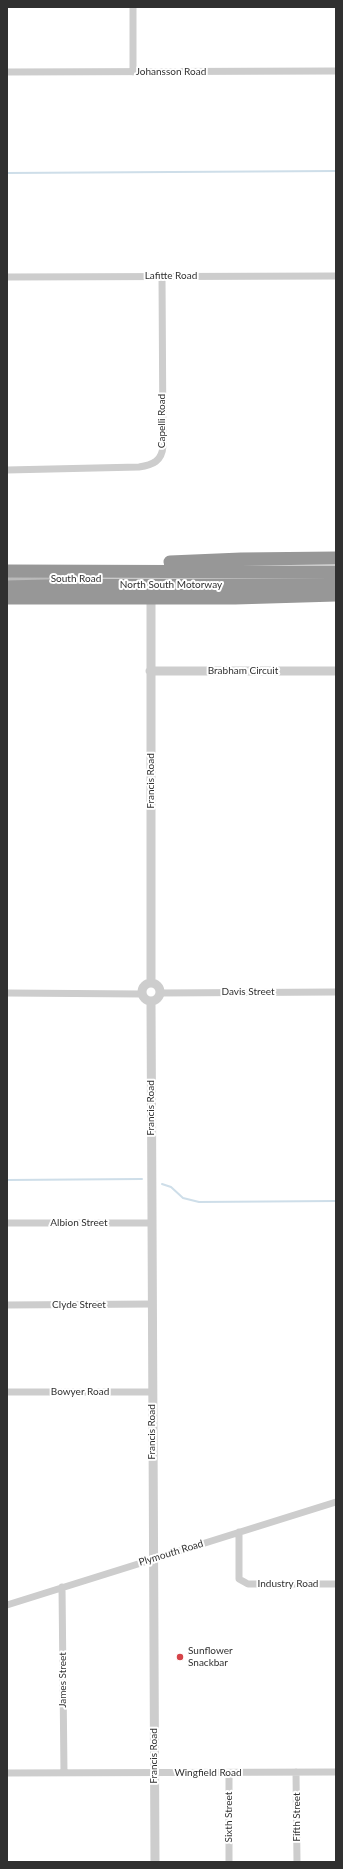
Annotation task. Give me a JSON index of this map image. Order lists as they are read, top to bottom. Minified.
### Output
{"streets":{"highway":["North South Motorway"],"main road":["South Road"],"street":["Johansson Road","Lafitte Road","Capelli Road","Brabham Circuit","Francis Road","Davis Street","Albion Street","Clyde Street","Bowyer Road","Plymouth Road","Industry Road","James Street","Wingfield Road","Sixth Street","Fifth Street"]},"crossings":[["Lafitte Road","Capelli Road"],["South Road","Francis Road"],["Brabham Circuit","Francis Road"],["Francis Road","Davis Street"],["Francis Road","Albion Street"],["Francis Road","Clyde Street"],["Francis Road","Bowyer Road"],["Francis Road","Plymouth Road"],["Francis Road","Wingfield Road"],["Plymouth Road","Industry Road"],["Plymouth Road","James Street"],["James Street","Wingfield Road"],["Wingfield Road","Sixth Street"],["Wingfield Road","Fifth Street"]],"places":["Sunflower Snackbar"]}
